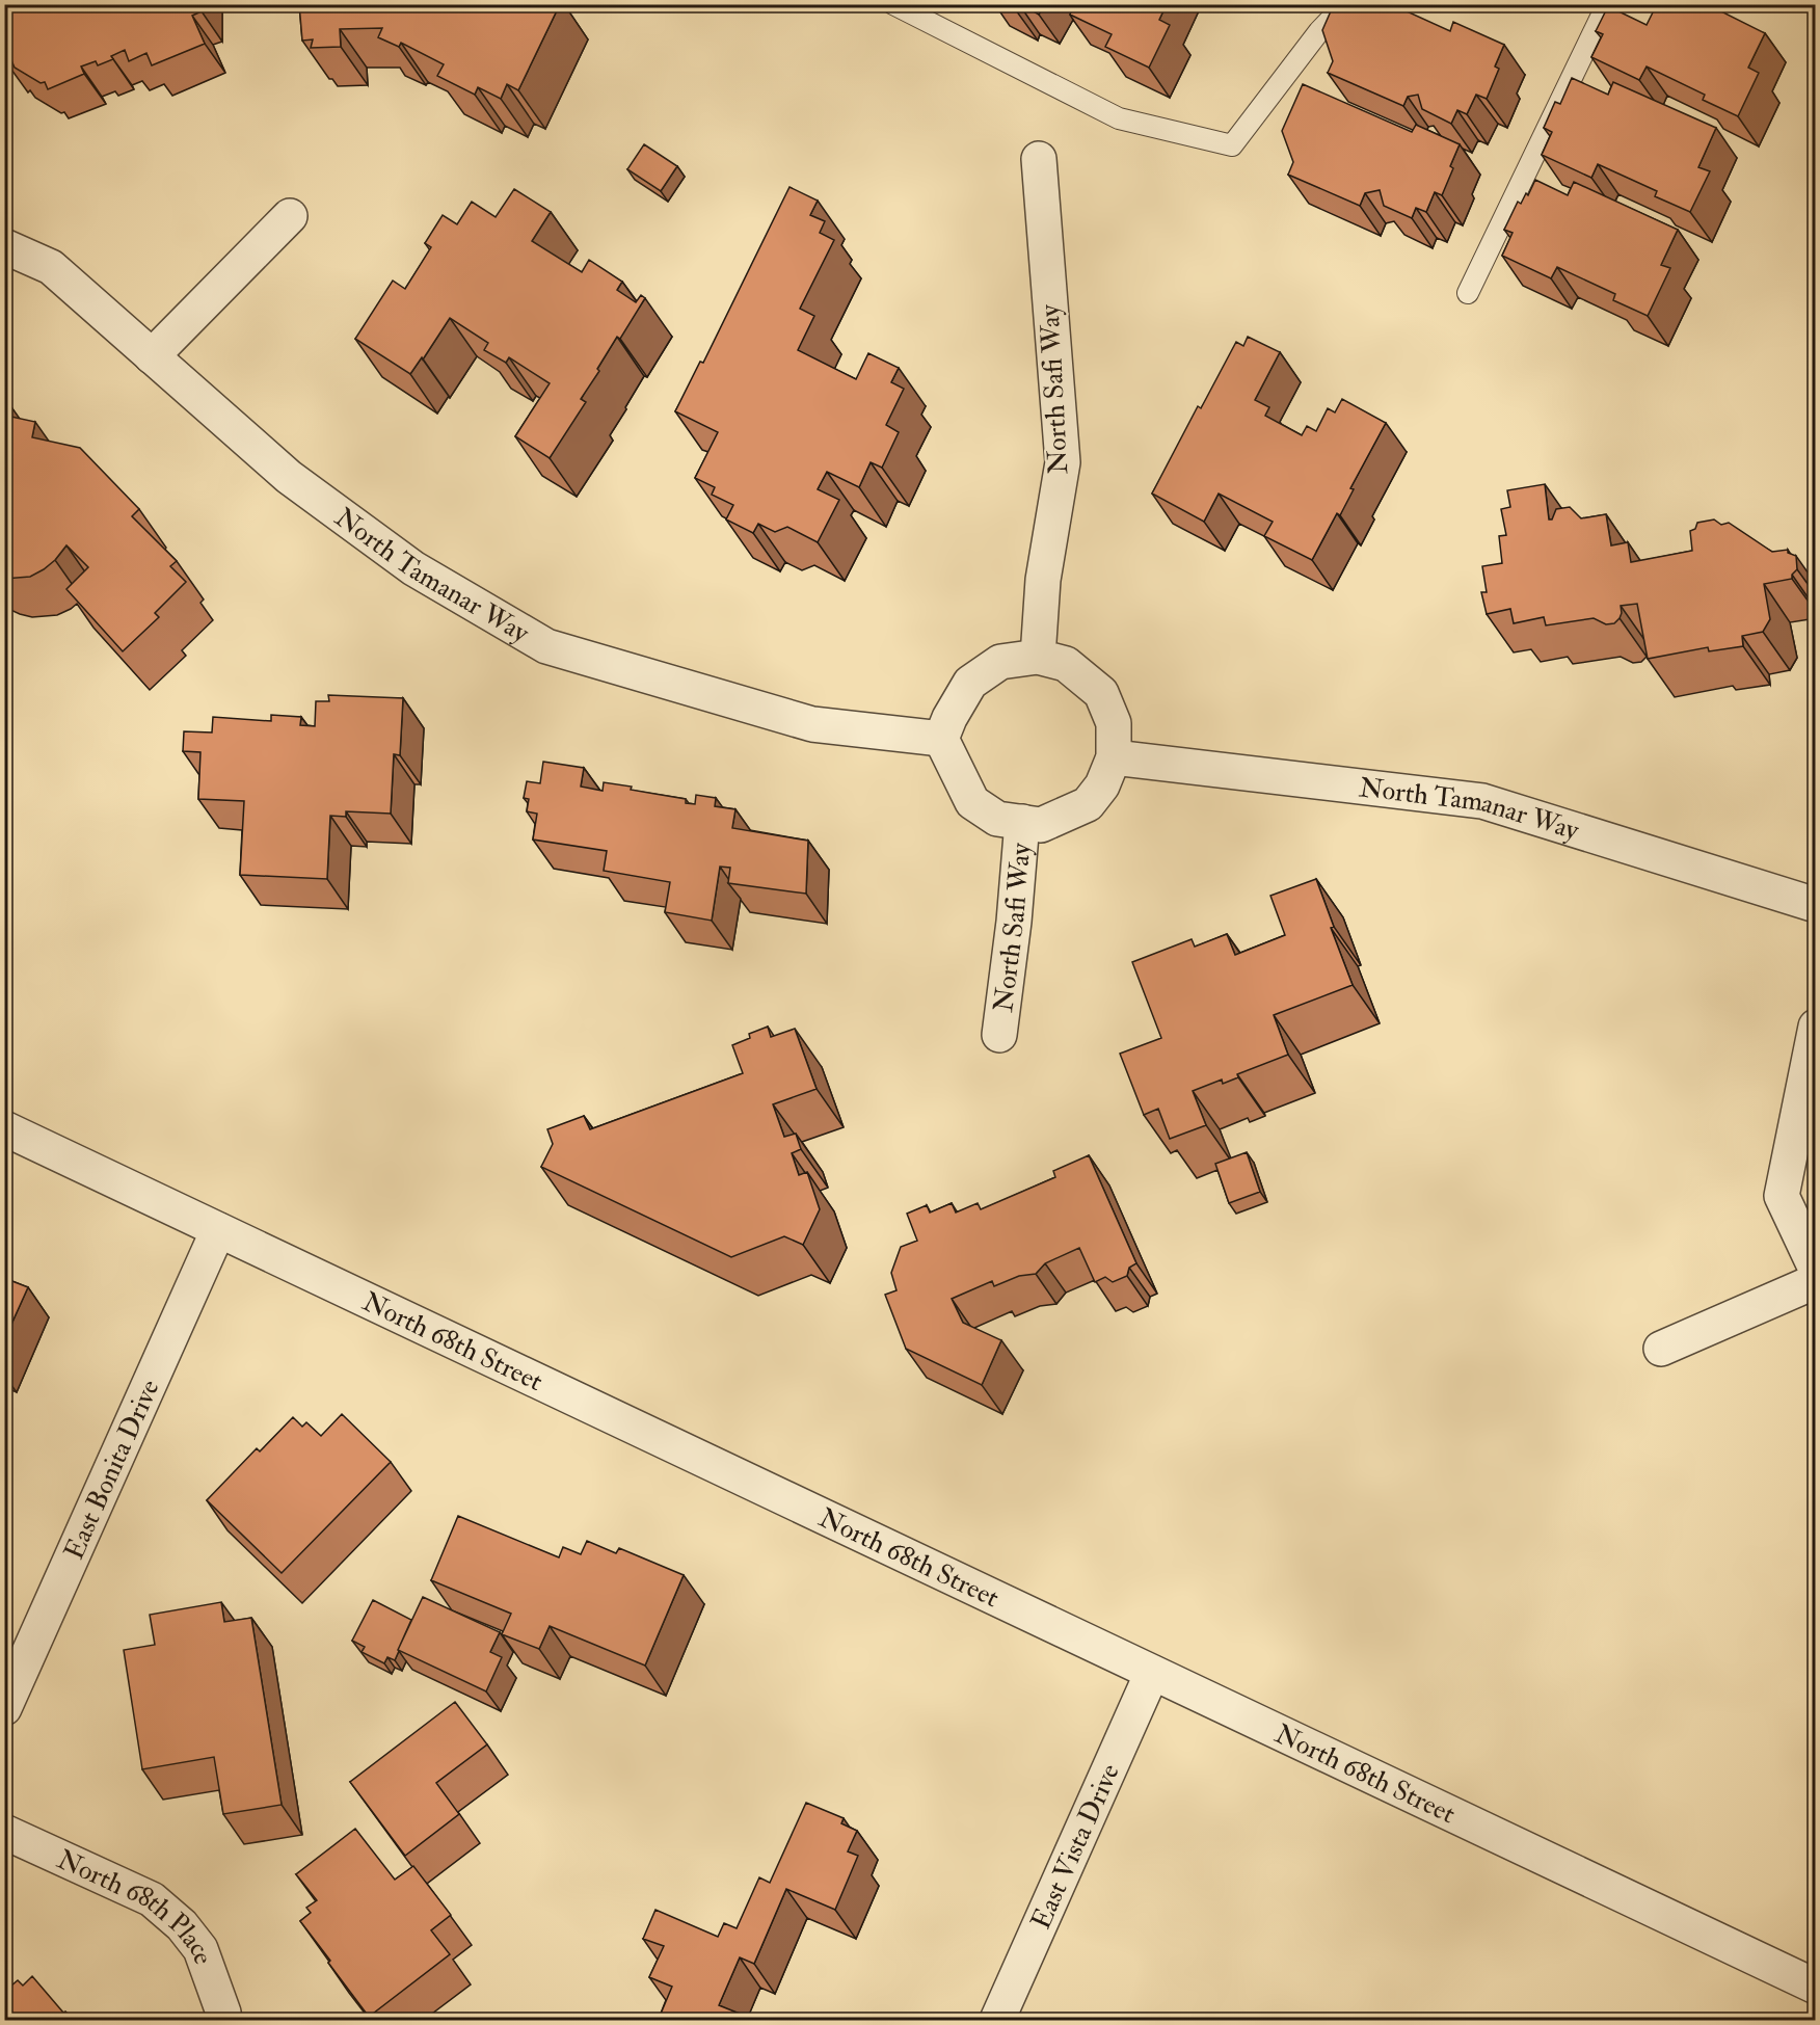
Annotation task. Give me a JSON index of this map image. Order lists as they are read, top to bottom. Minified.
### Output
{"streets":{"street":["North Safi Way","North Tamanar Way","North 68th Street","East Bonita Drive","East Vista Drive","North 68th Place"]},"crossings":[["North Safi Way","North Tamanar Way"],["North 68th Street","East Bonita Drive"],["North 68th Street","East Vista Drive"]]}
